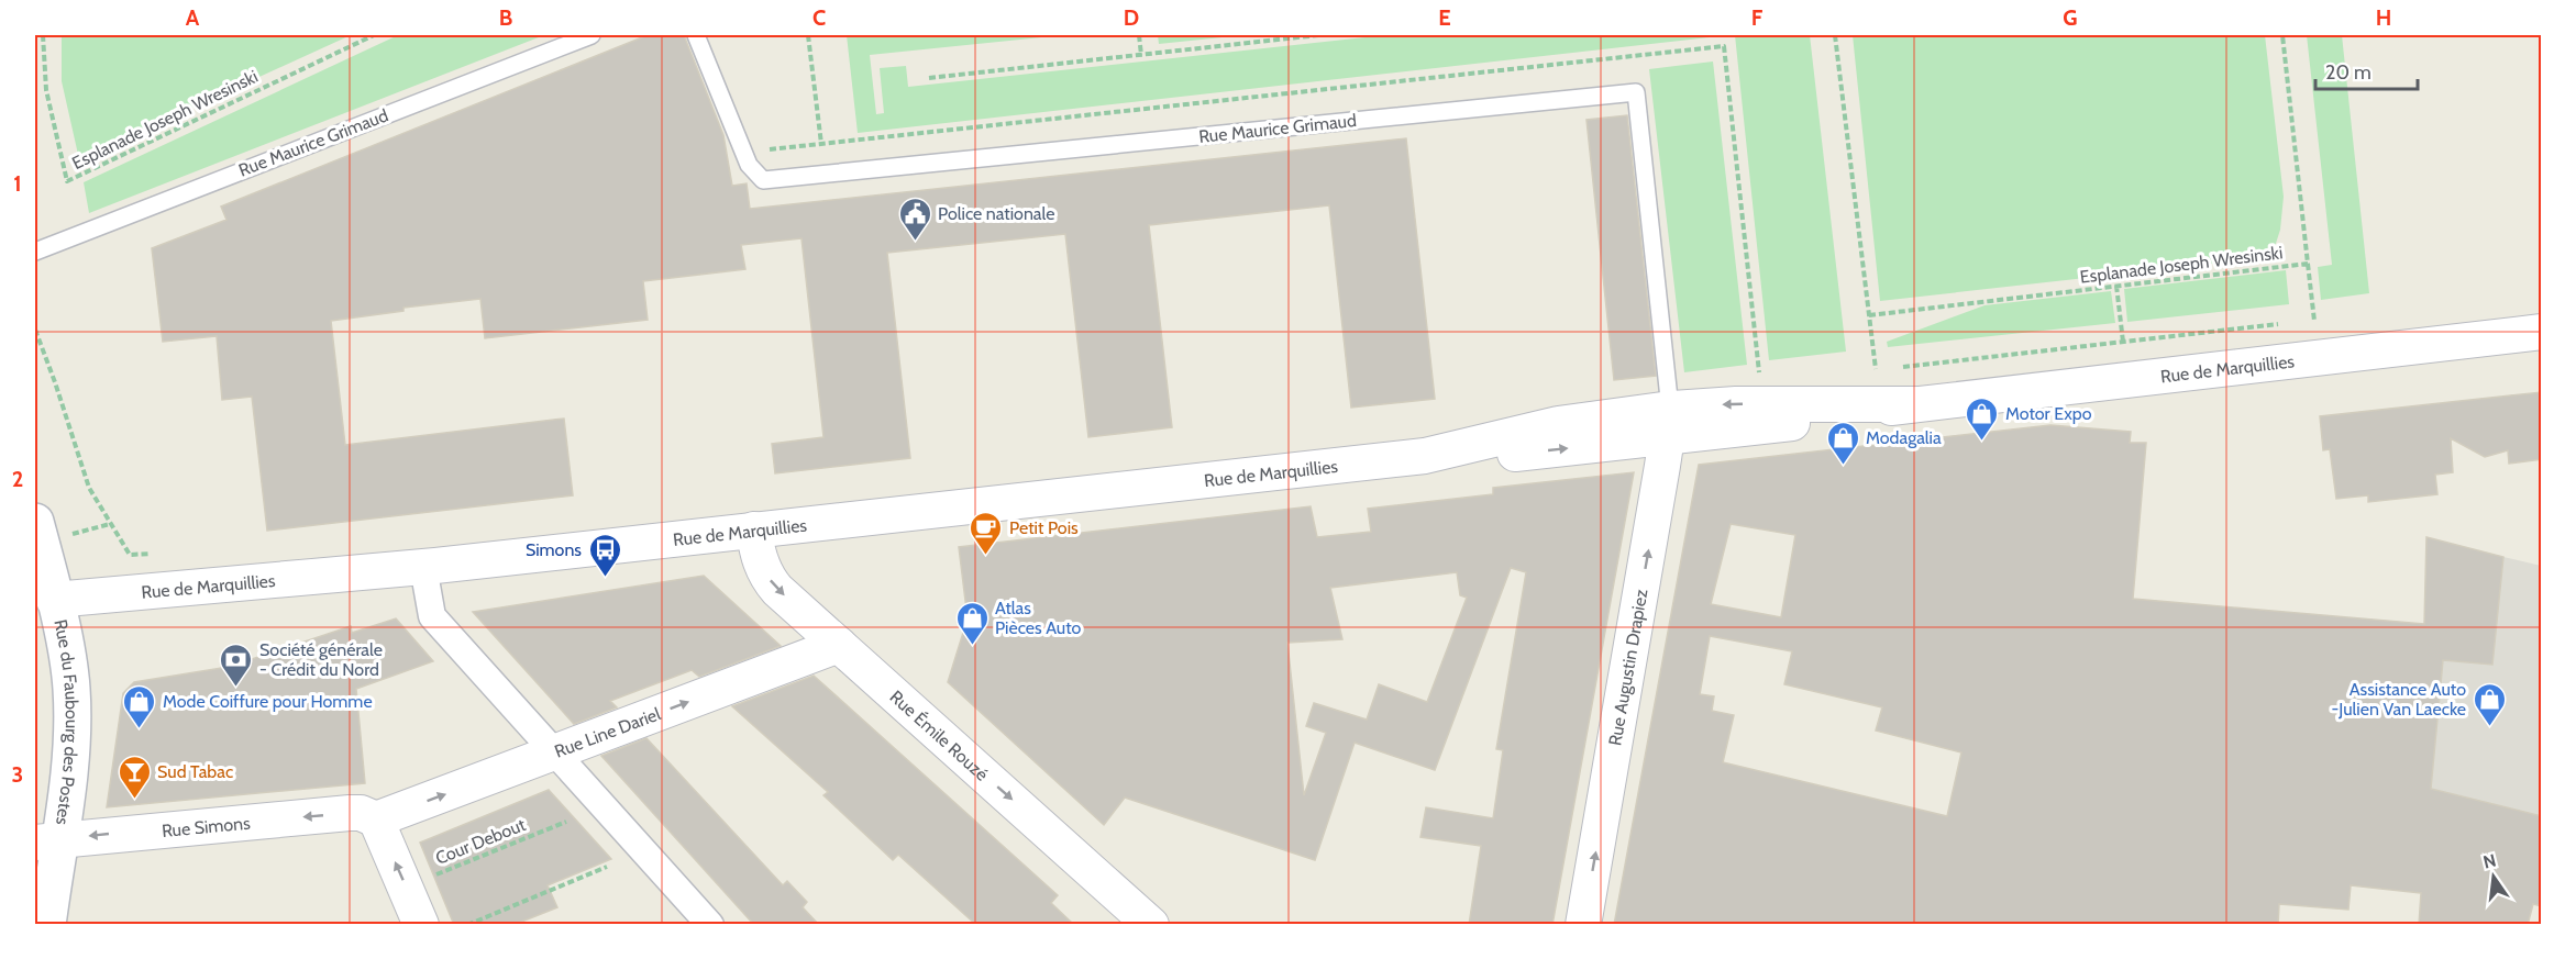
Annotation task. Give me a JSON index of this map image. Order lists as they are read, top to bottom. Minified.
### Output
{"streets":{"main road":["Rue du Faubourg des Postes"],"street":["Rue de Marquillies","Rue Augustin Drapiez","Rue Line Dariel","Rue Émile Rouzé","Rue Simons"],"lane":["Rue Maurice Grimaud"],"path":["Esplanade Joseph Wresinski","Cour Debout"]},"crossings":[["Rue Maurice Grimaud","Rue de Marquillies"],["Rue Maurice Grimaud","Rue Augustin Drapiez"],["Rue de Marquillies","Rue Augustin Drapiez"],["Rue de Marquillies","Rue du Faubourg des Postes"],["Rue de Marquillies","Rue Émile Rouzé"],["Rue du Faubourg des Postes","Rue Simons"],["Rue Line Dariel","Rue Émile Rouzé"],["Rue Line Dariel","Rue Simons"]],"one_way":["Rue Augustin Drapiez","Rue Line Dariel","Rue Simons"],"places":{"public building":["Police nationale"],"shop":["Motor Expo","Modagalia","Atlas Pièces Auto","Assistance Auto -Julien Van Laecke","Mode Coiffure pour Homme"],"cafe":["Petit Pois"],"bus stop":["Simons"],"bank":["Société générale - Crédit du Nord"],"bar":["Sud Tabac"]},"scale_bar":"20 m","north":"top","grid":{"columns":["A","B","C","D","E","F","G","H"],"rows":["1","2","3"]}}
